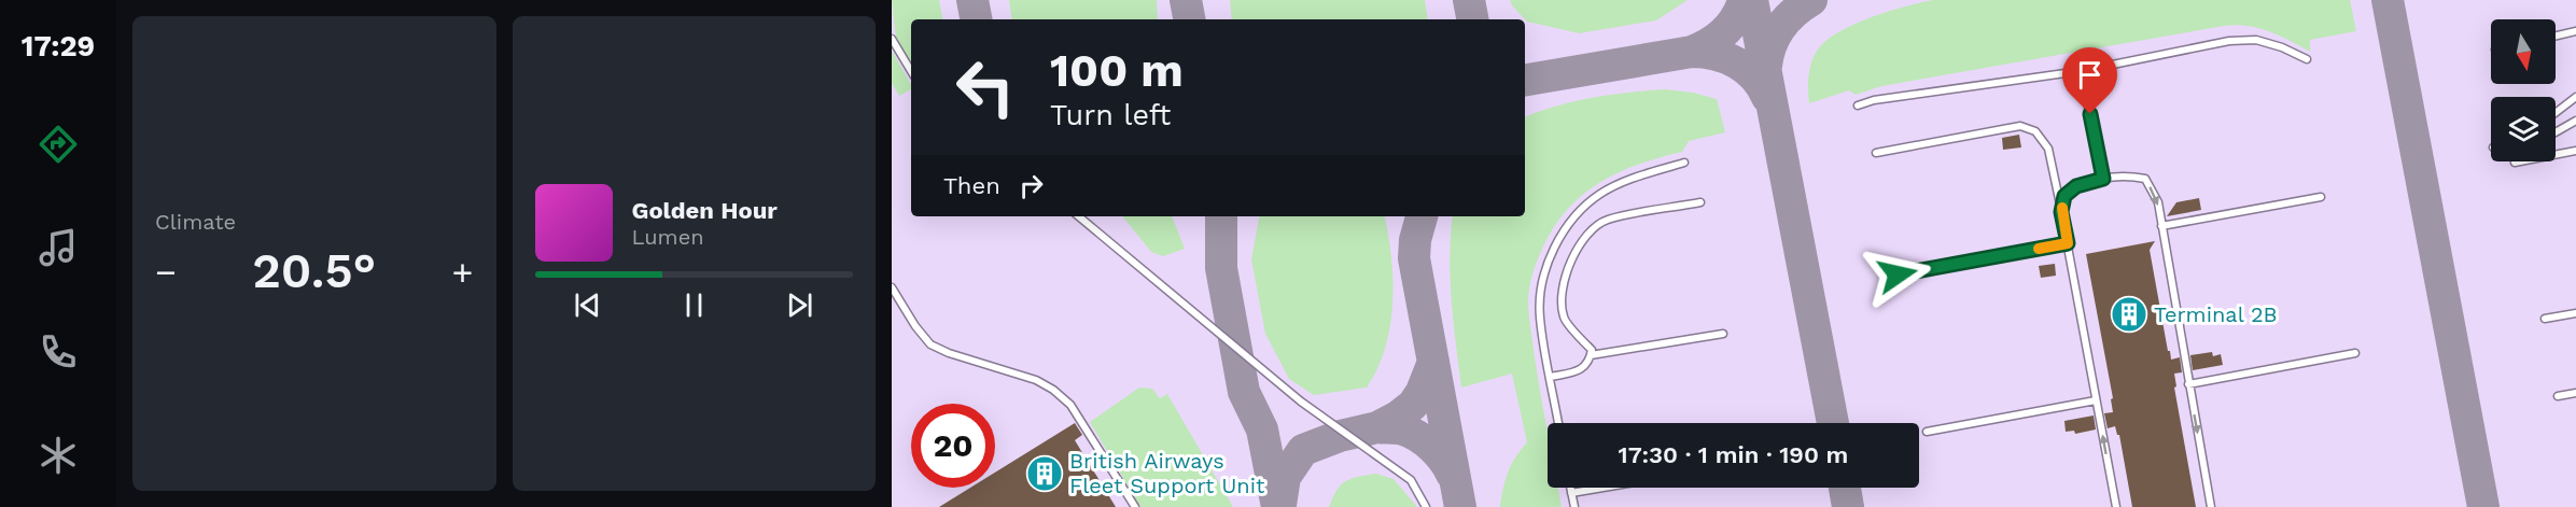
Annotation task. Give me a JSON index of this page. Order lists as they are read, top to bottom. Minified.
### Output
{"places":{"building":["Terminal 2B","British Airways Fleet Support Unit"]},"north":"bottom","page":{"tabs":"17:29","tile":"Climate","turn":["100 m","Turn left"],"then":"Then","song":["Golden Hour","Lumen"],"heat":["−","20.5°","+"],"limit":"20","trip":"17:30 · 1 min · 190 m"}}
